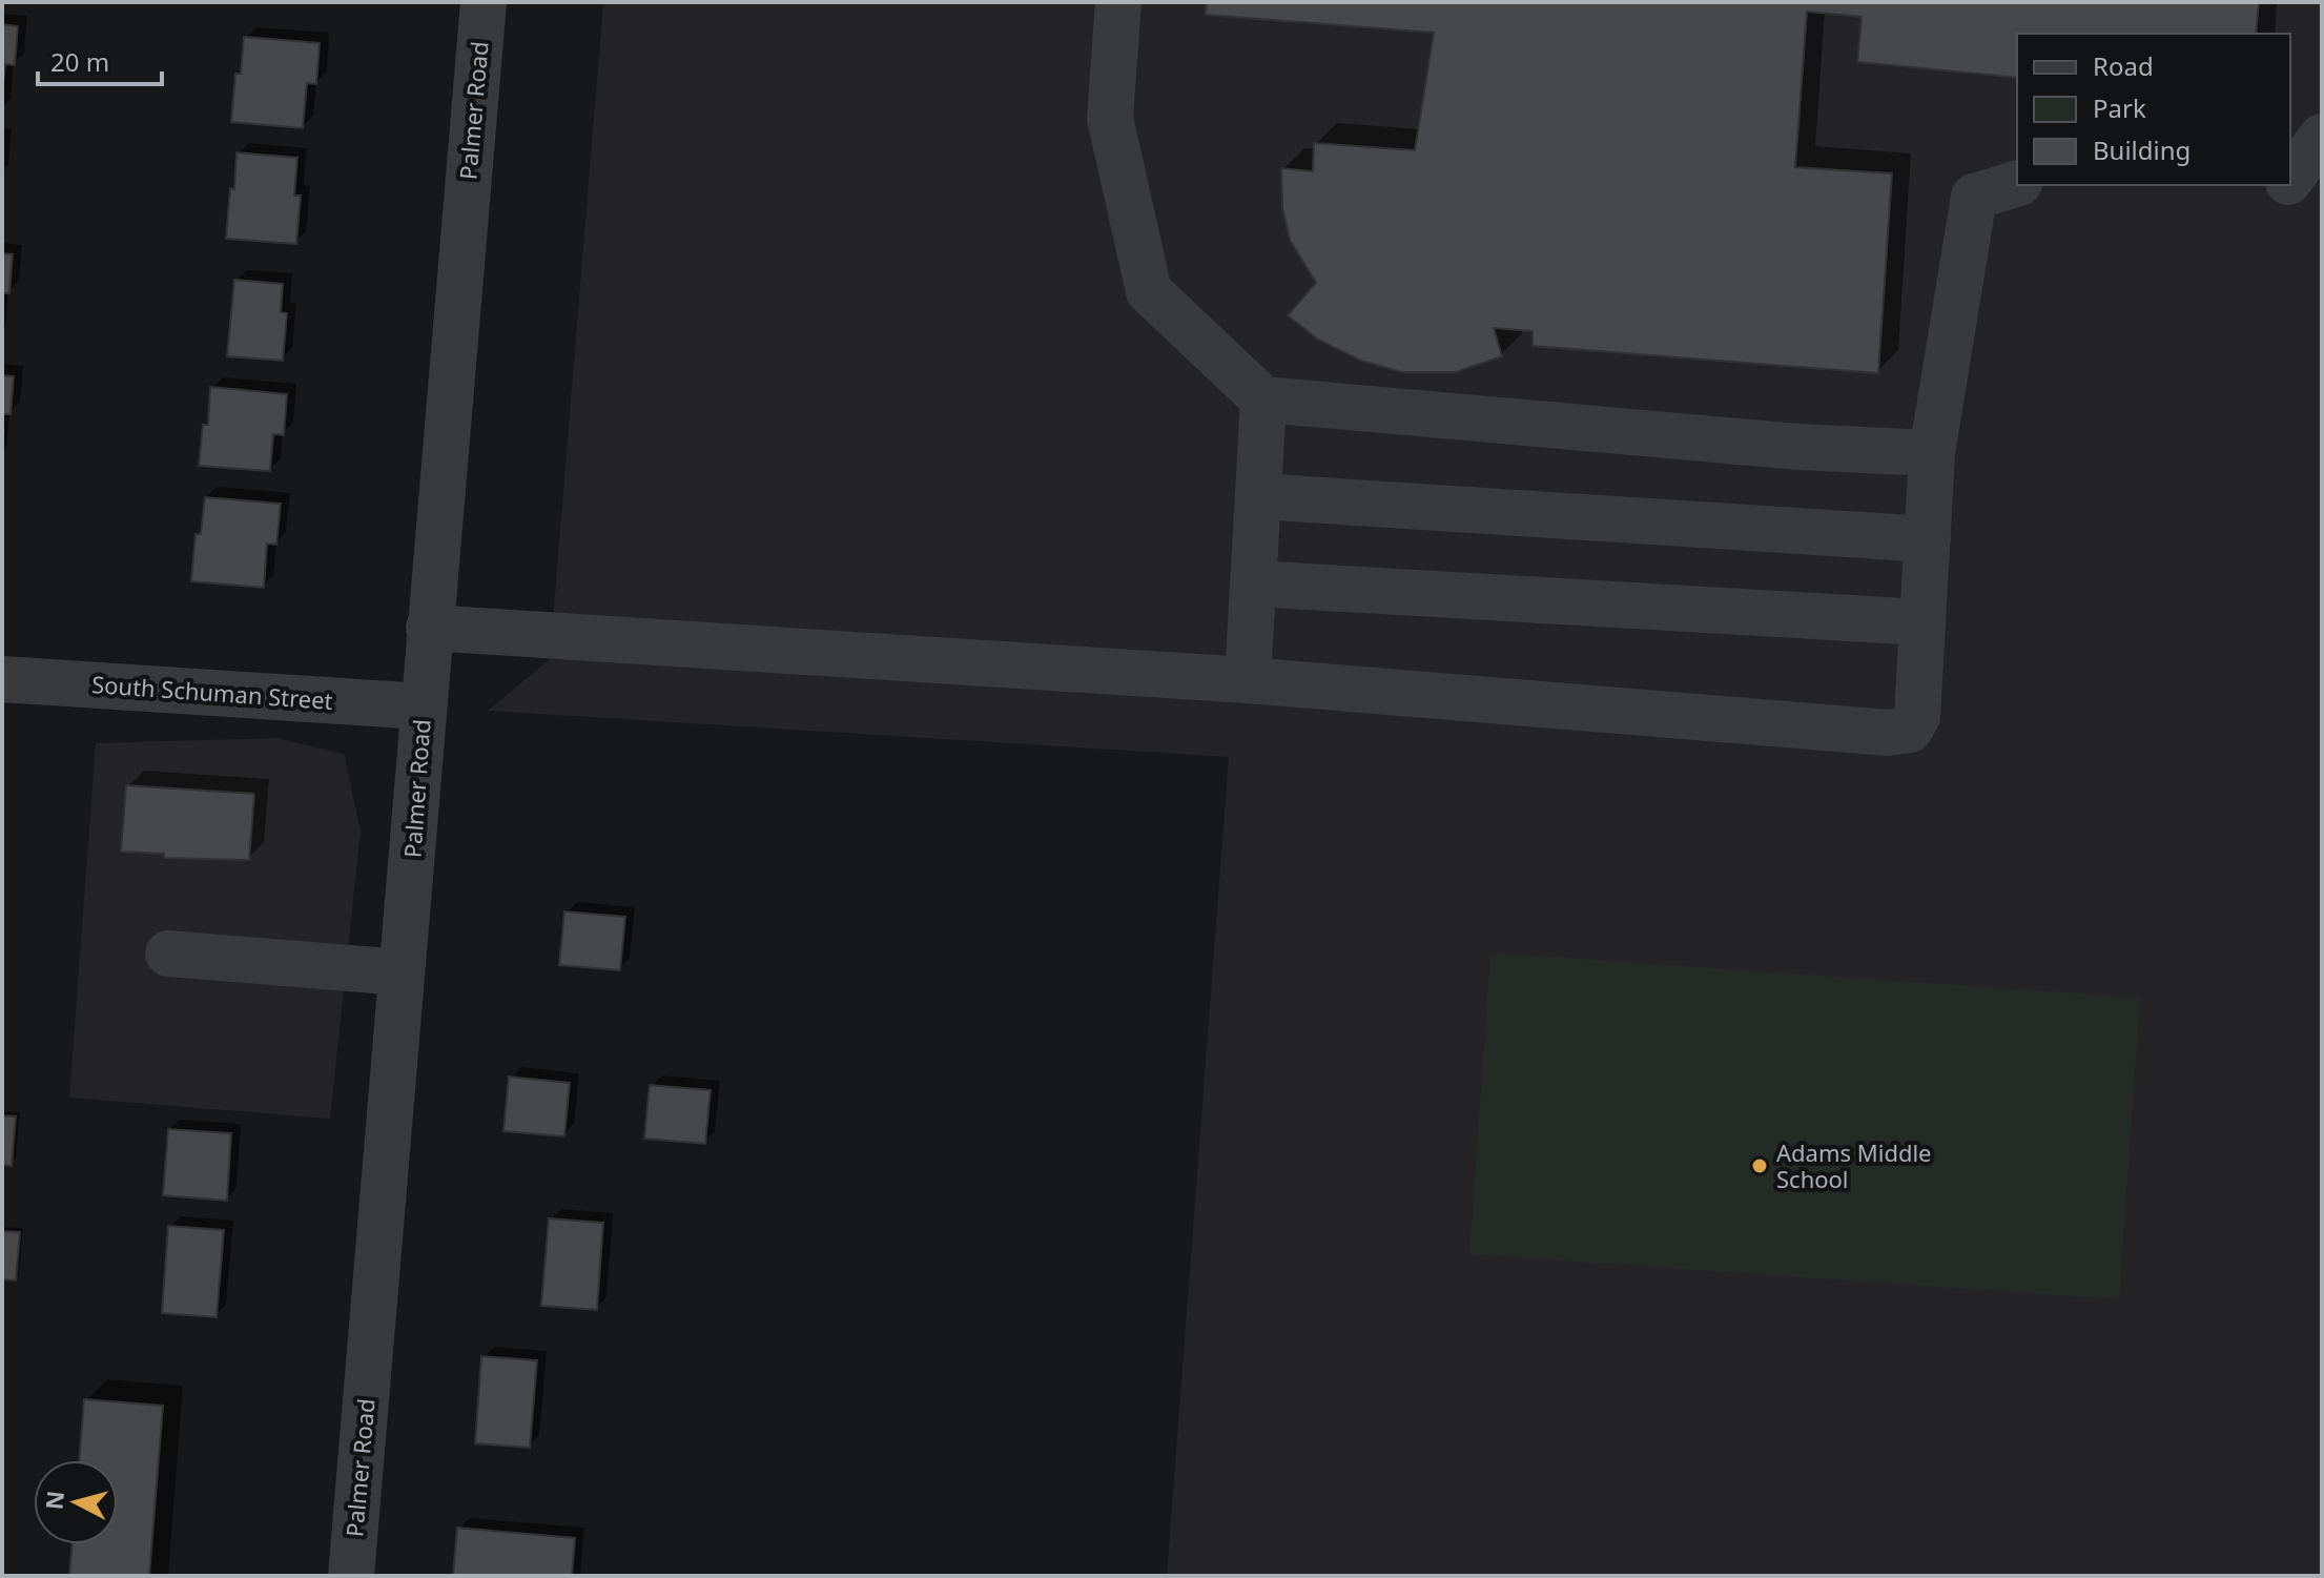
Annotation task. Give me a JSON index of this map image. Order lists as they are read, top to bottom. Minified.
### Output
{"streets":{"street":["Palmer Road","South Schuman Street"]},"crossings":[["Palmer Road","South Schuman Street"]],"places":["Adams Middle School"],"legend":["Road","Park","Building"],"scale_bar":"20 m","north":"left"}
